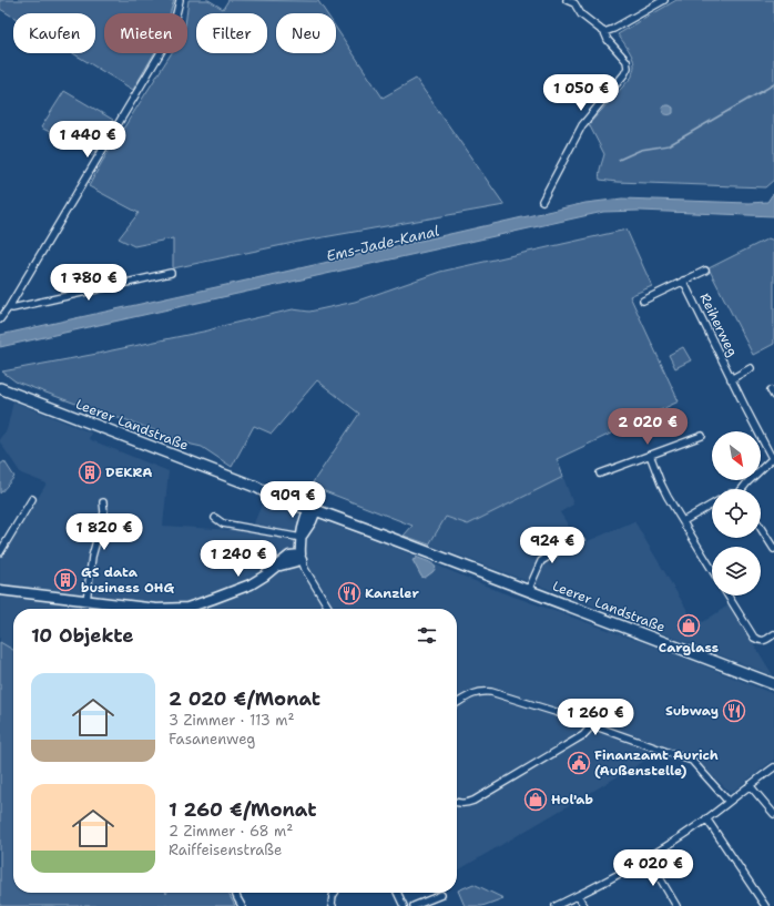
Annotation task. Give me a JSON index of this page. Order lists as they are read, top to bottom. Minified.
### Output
{"streets":{"main road":["Leerer Landstraße"],"street":["Reiherweg"]},"water":["Ems-Jade-Kanal"],"places":{"building":["DEKRA","GS data business OHG"],"restaurant":["Kanzler","Subway"],"shop":["Carglass","Hol'ab"],"public building":["Finanzamt Aurich (Außenstelle)"]},"north":"bottom right","page":{"chip":["Kaufen","Mieten","Filter","Neu"],"price":["1 050 €","1 440 €","1 780 €","2 020 €","909 €","1 820 €","924 €","1 240 €","1 260 €","4 020 €"],"heading":"10 Objekte","list":[{"name":"2 020 €/Monat","note":"3 Zimmer · 113 m² · Fasanenweg"},{"name":"1 260 €/Monat","note":"2 Zimmer · 68 m² · Raiffeisenstraße"}]}}
